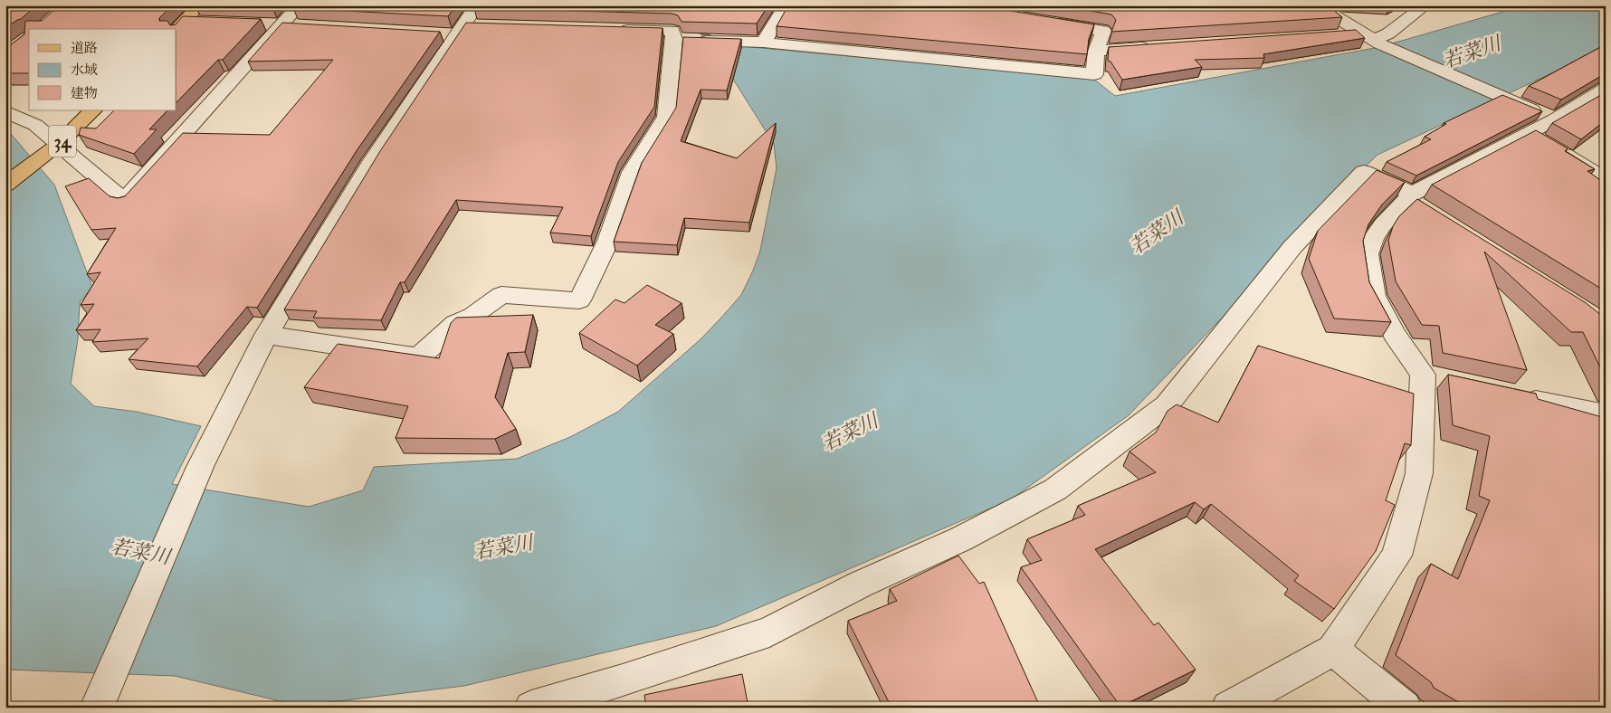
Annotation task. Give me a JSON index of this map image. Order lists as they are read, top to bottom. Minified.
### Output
{"streets":{"main road":["34"]},"water":["若菜川"],"legend":["道路","水域","建物"]}
